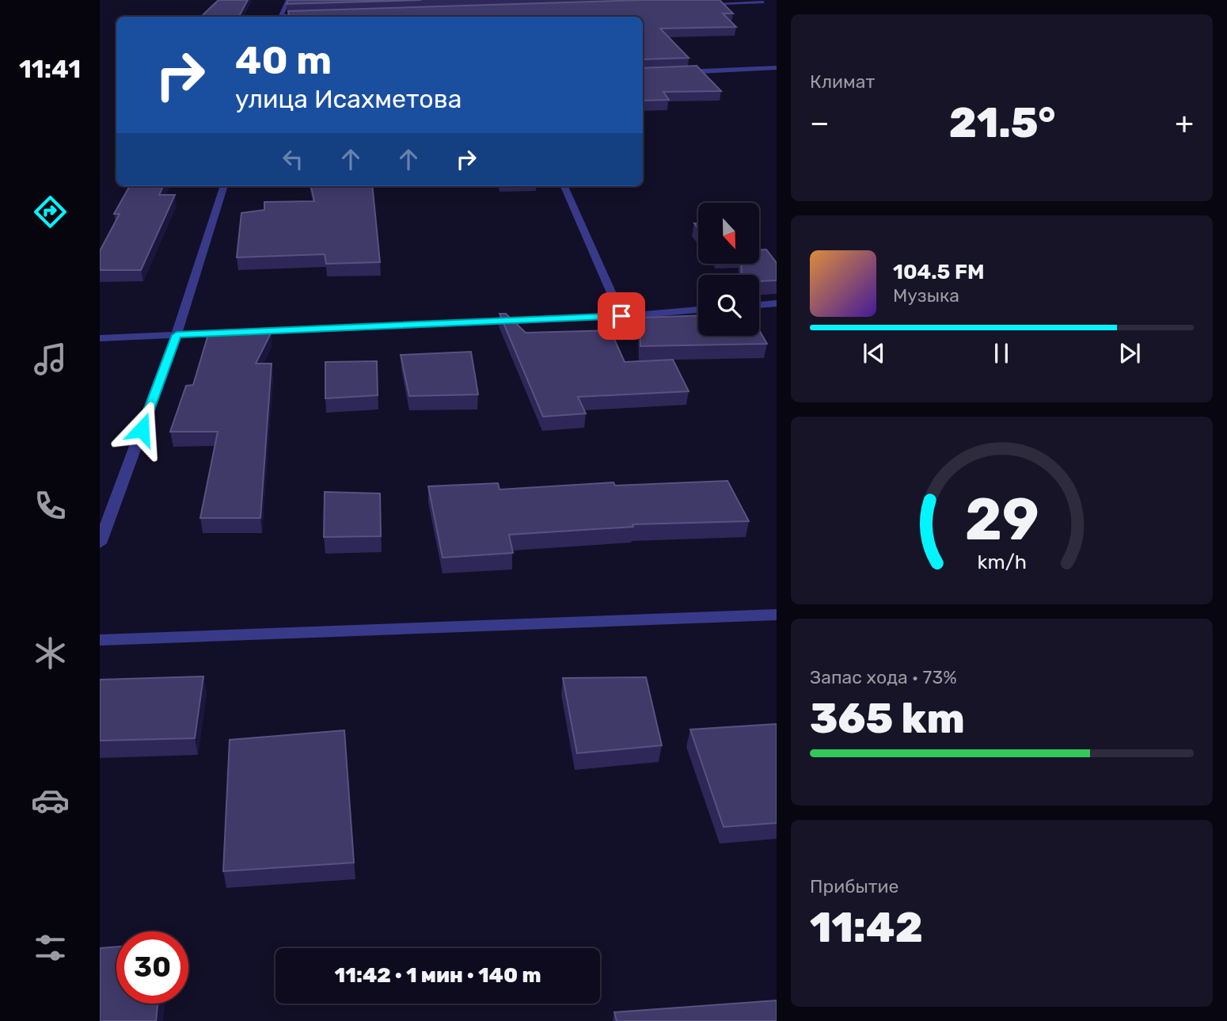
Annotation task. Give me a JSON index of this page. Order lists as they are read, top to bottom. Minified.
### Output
{"north":"bottom","page":{"tabs":"11:41","tile":["Климат",["Запас хода · 73%","365 km"],["Прибытие","11:42"]],"turn":["40 m","улица Исахметова"],"heat":["−","21.5°","+"],"song":["104.5 FM","Музыка"],"limit":"30","trip":"11:42 · 1 мин · 140 m","gauge":["29","km/h"]}}
